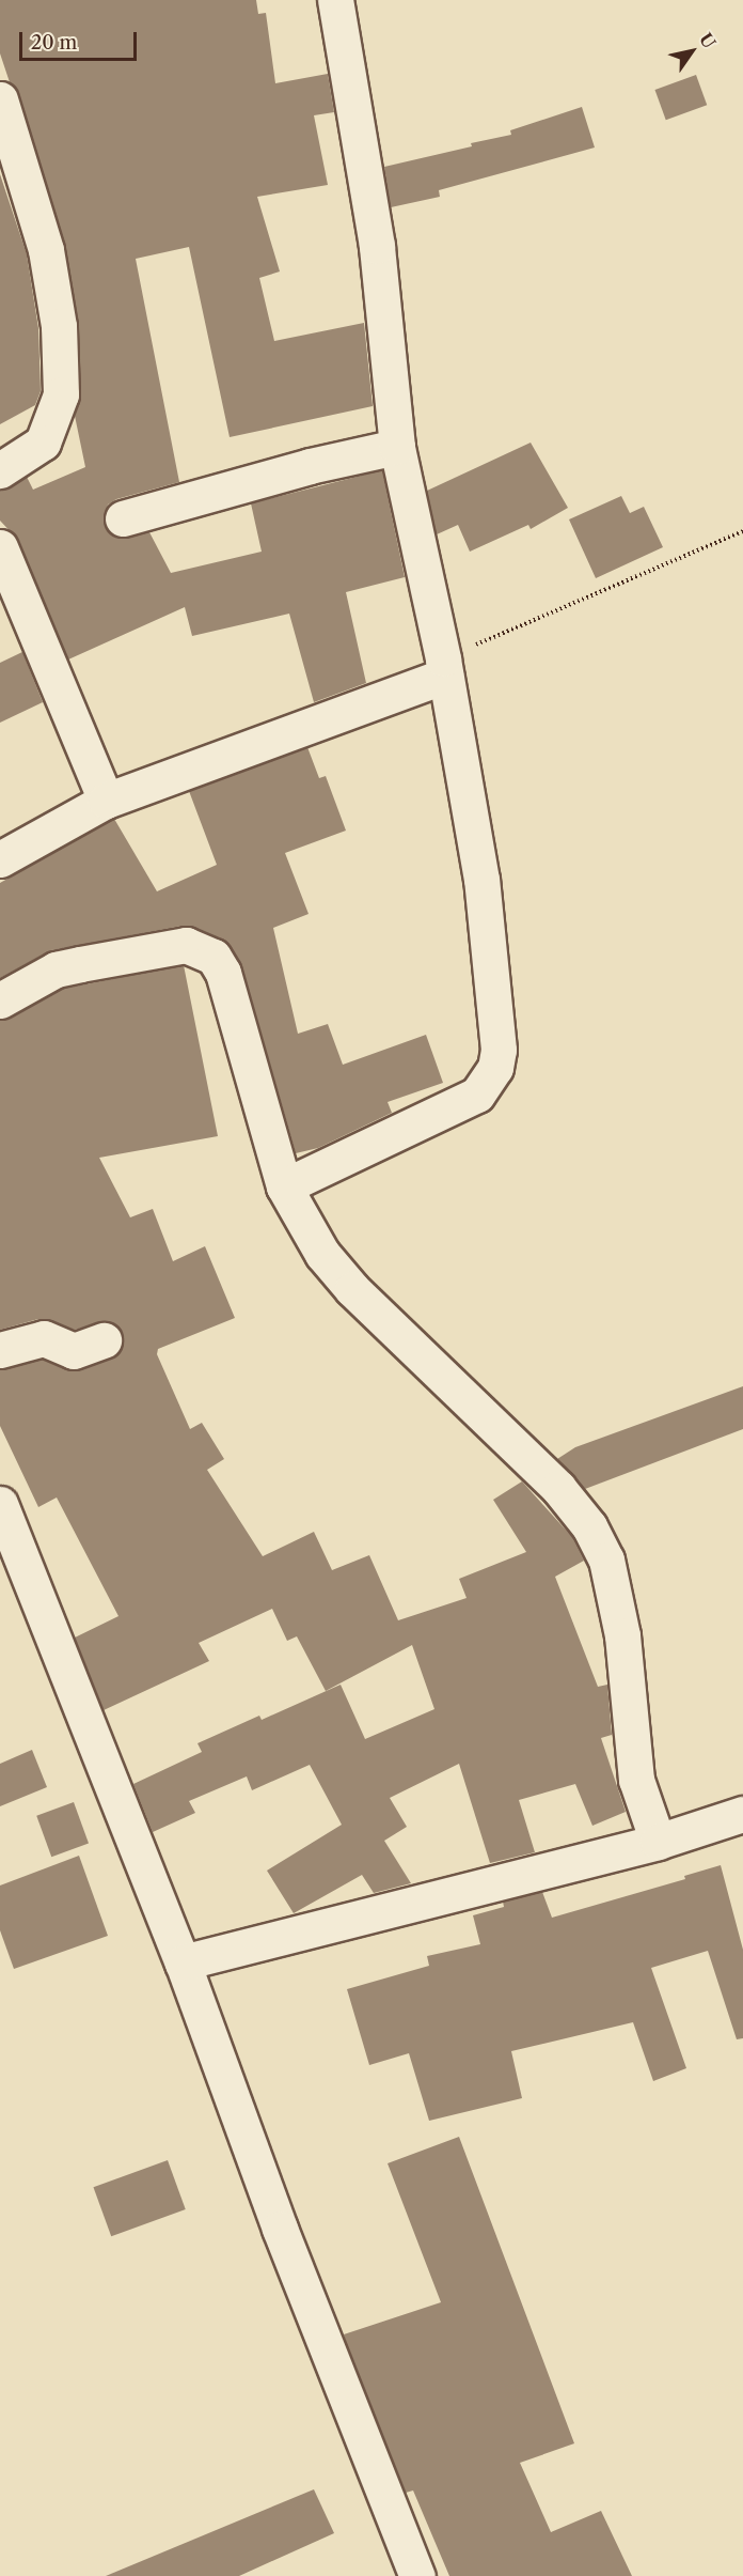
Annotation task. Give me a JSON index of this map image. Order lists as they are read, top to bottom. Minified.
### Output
{"scale_bar":"20 m","north":"top right"}
